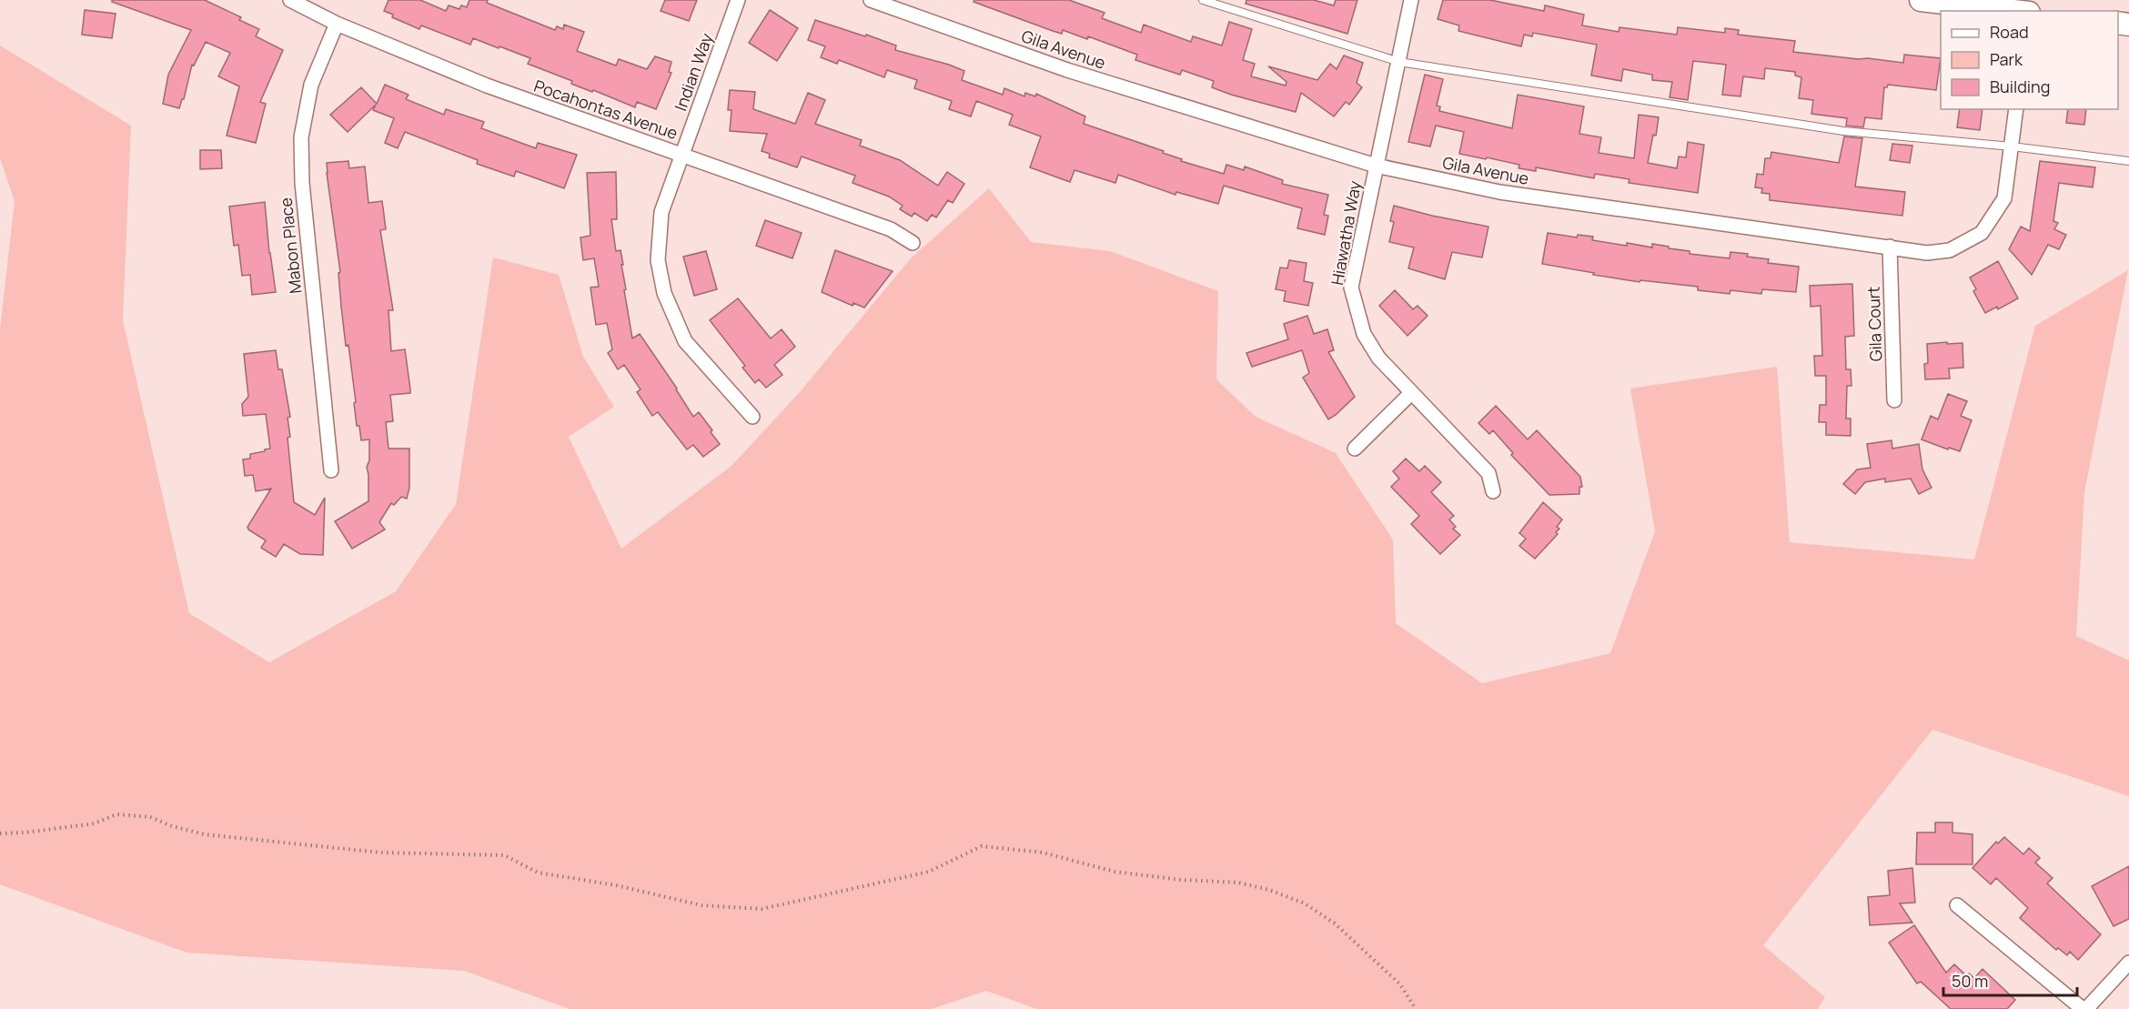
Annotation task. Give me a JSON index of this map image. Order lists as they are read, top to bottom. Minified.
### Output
{"streets":{"street":["Gila Avenue","Indian Way","Pocahontas Avenue","Hiawatha Way","Mabon Place","Gila Court"]},"crossings":[["Gila Avenue","Hiawatha Way"],["Gila Avenue","Gila Court"],["Indian Way","Pocahontas Avenue"],["Pocahontas Avenue","Mabon Place"]],"legend":["Road","Park","Building"],"scale_bar":"50 m"}
